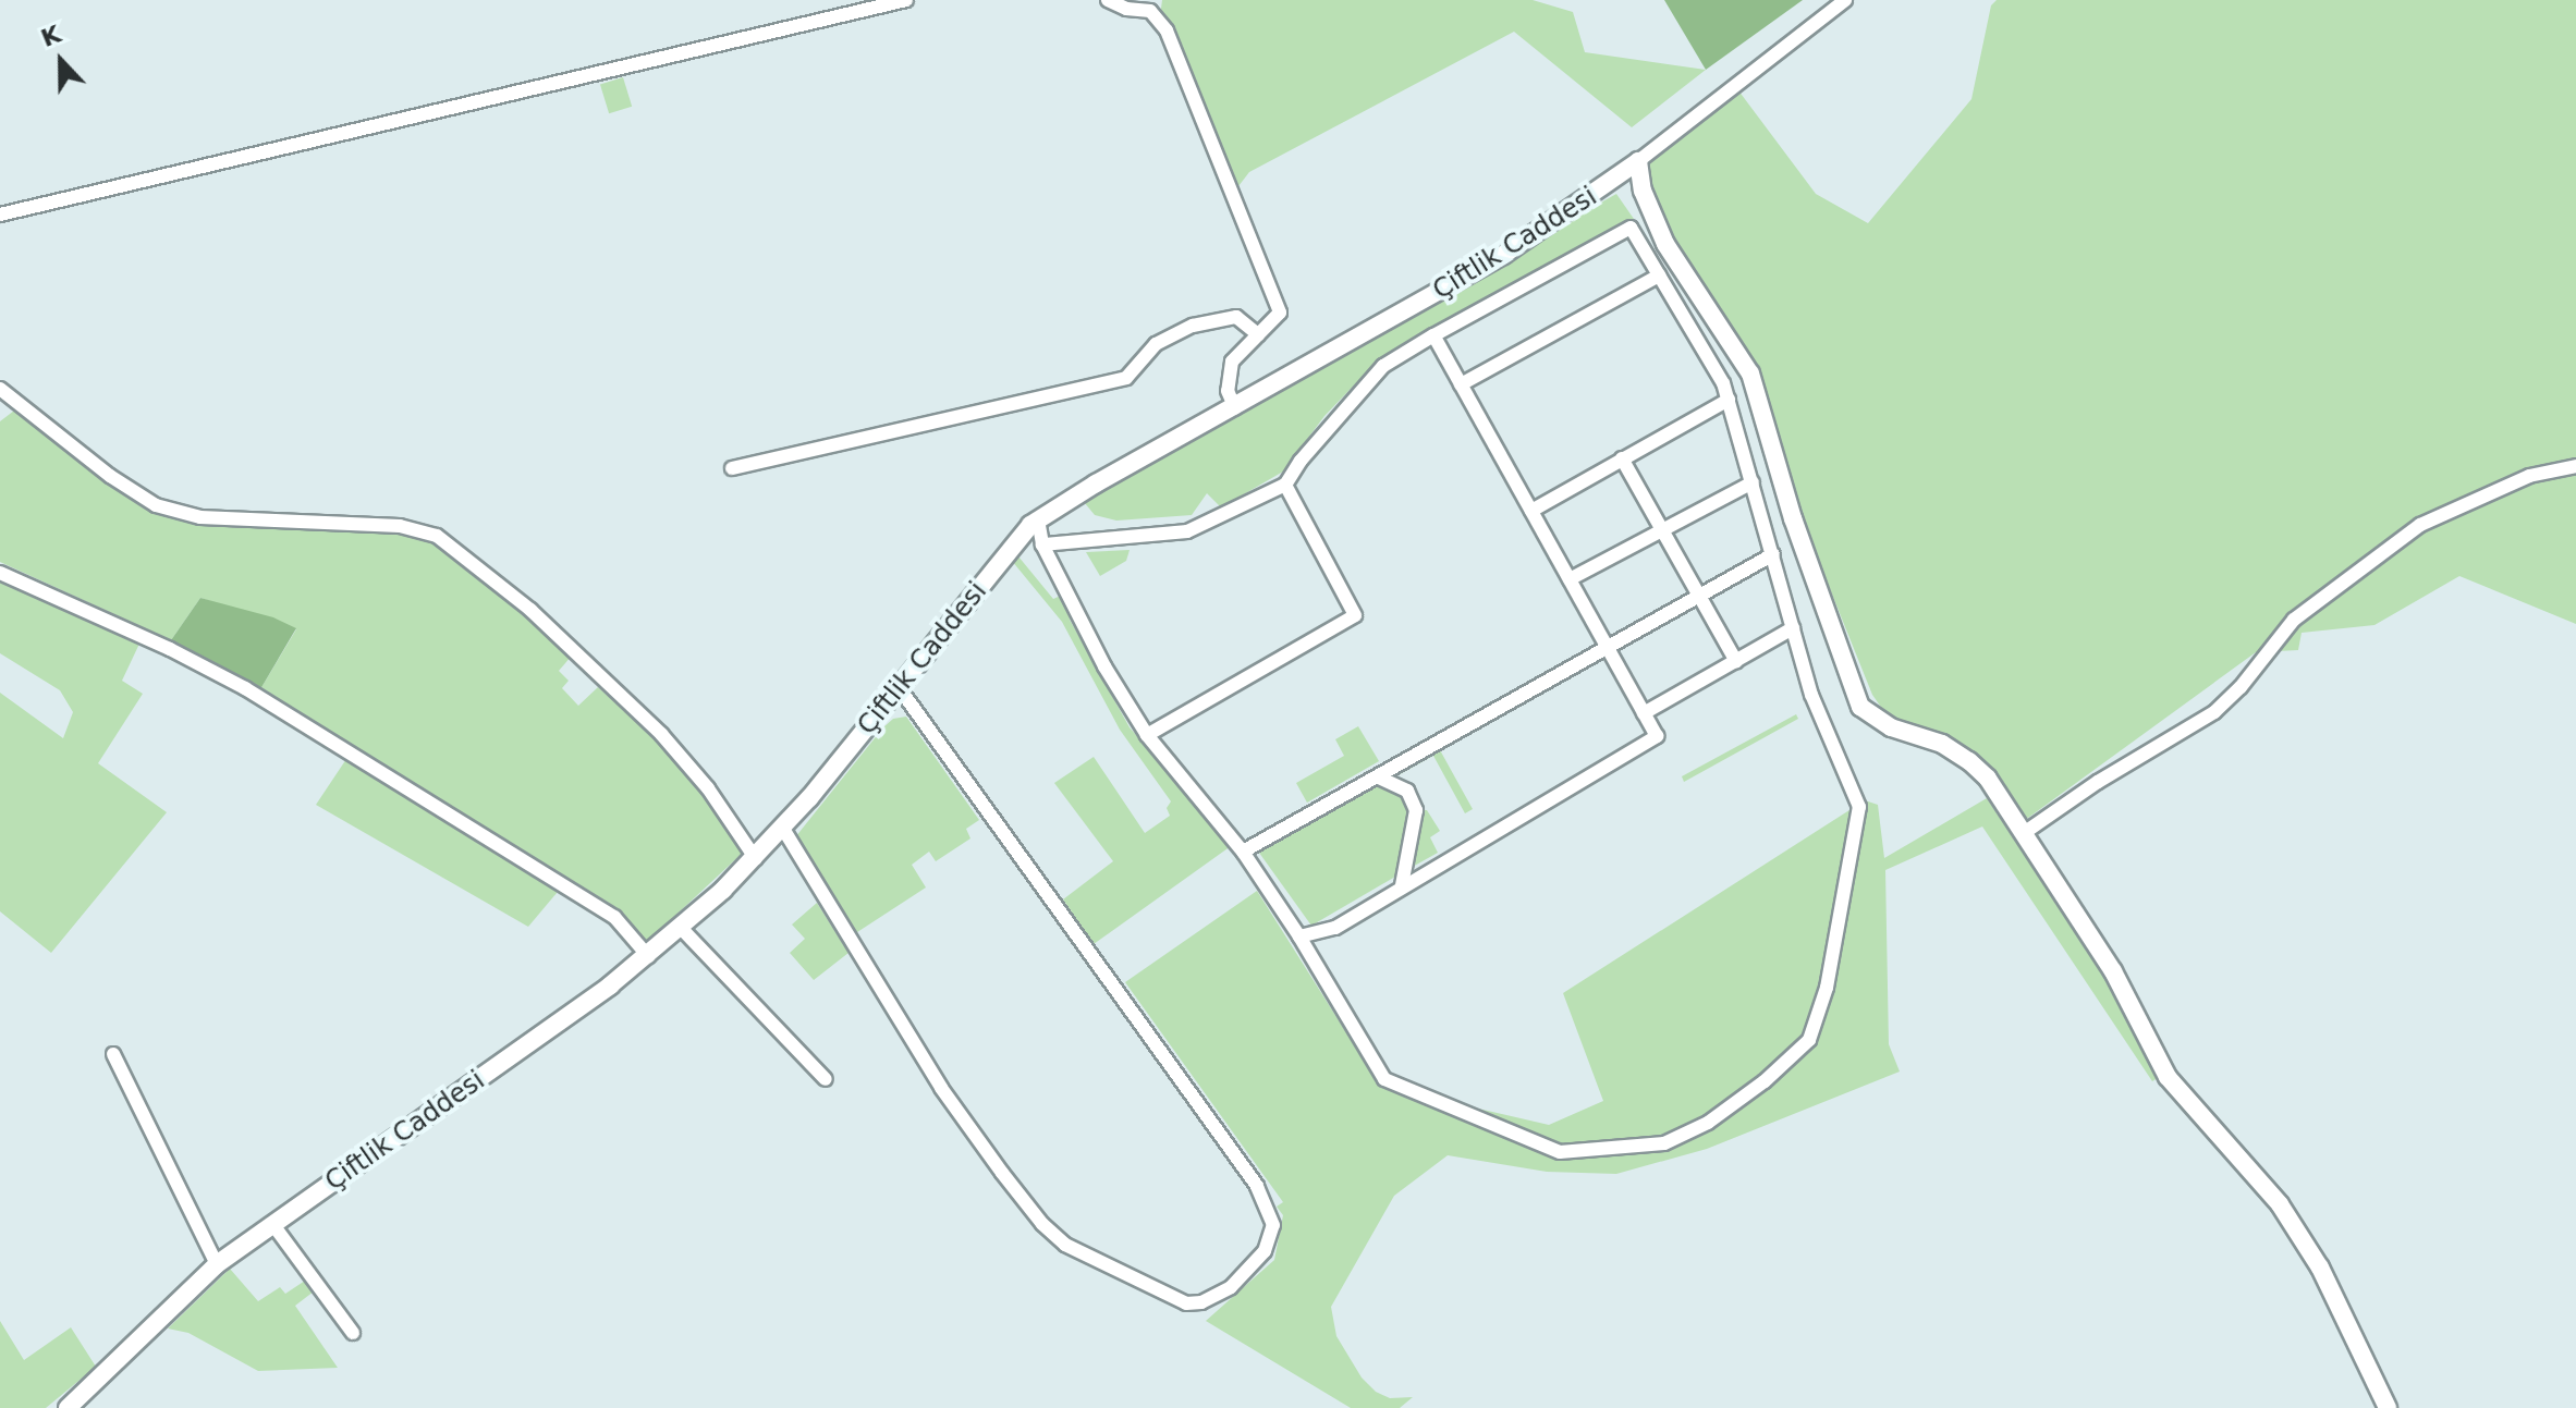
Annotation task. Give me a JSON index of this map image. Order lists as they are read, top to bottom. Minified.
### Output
{"streets":{"street":["Çiftlik Caddesi"]},"north":"top"}
